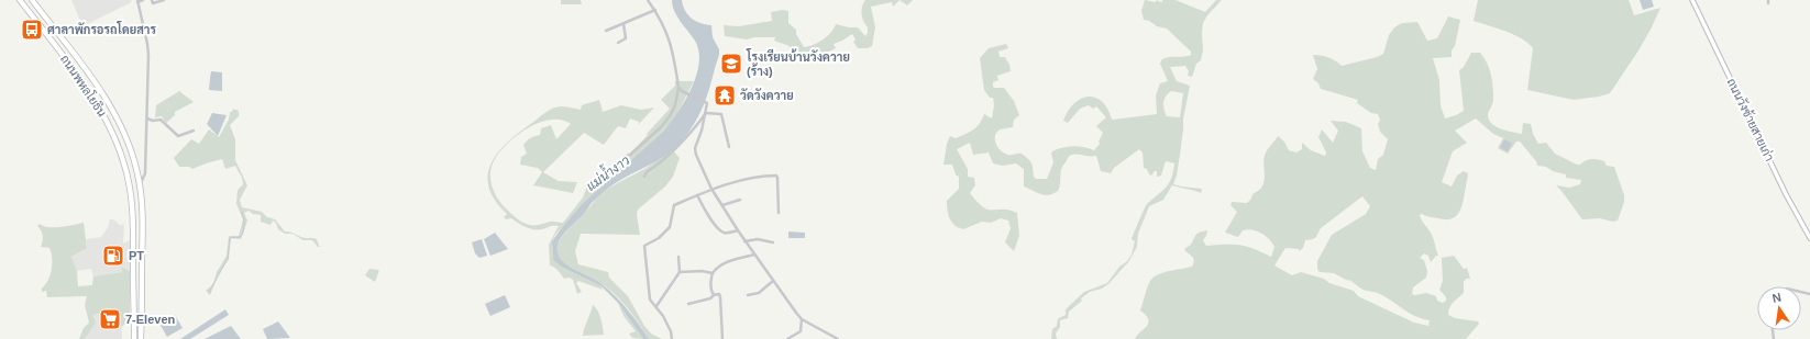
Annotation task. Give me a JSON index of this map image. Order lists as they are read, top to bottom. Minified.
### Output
{"streets":{"highway":["ถนนพหลโยธิน"],"main road":["ถนนวังซ้ายสายเก่า"]},"water":["แม่น้ำงาว"],"places":{"bus stop":["ศาลาพักรอรถโดยสาร"],"school or university":["โรงเรียนบ้านวังควาย (ร้าง)"],"temple":["วัดวังควาย"],"fuel station":["PT"],"supermarket":["7-Eleven"]},"north":"top"}
